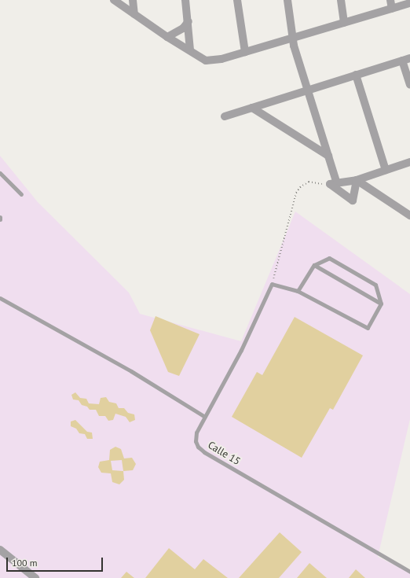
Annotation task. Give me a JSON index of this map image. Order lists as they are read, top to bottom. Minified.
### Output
{"streets":{"lane":["Calle 15"]},"scale_bar":"100 m"}
